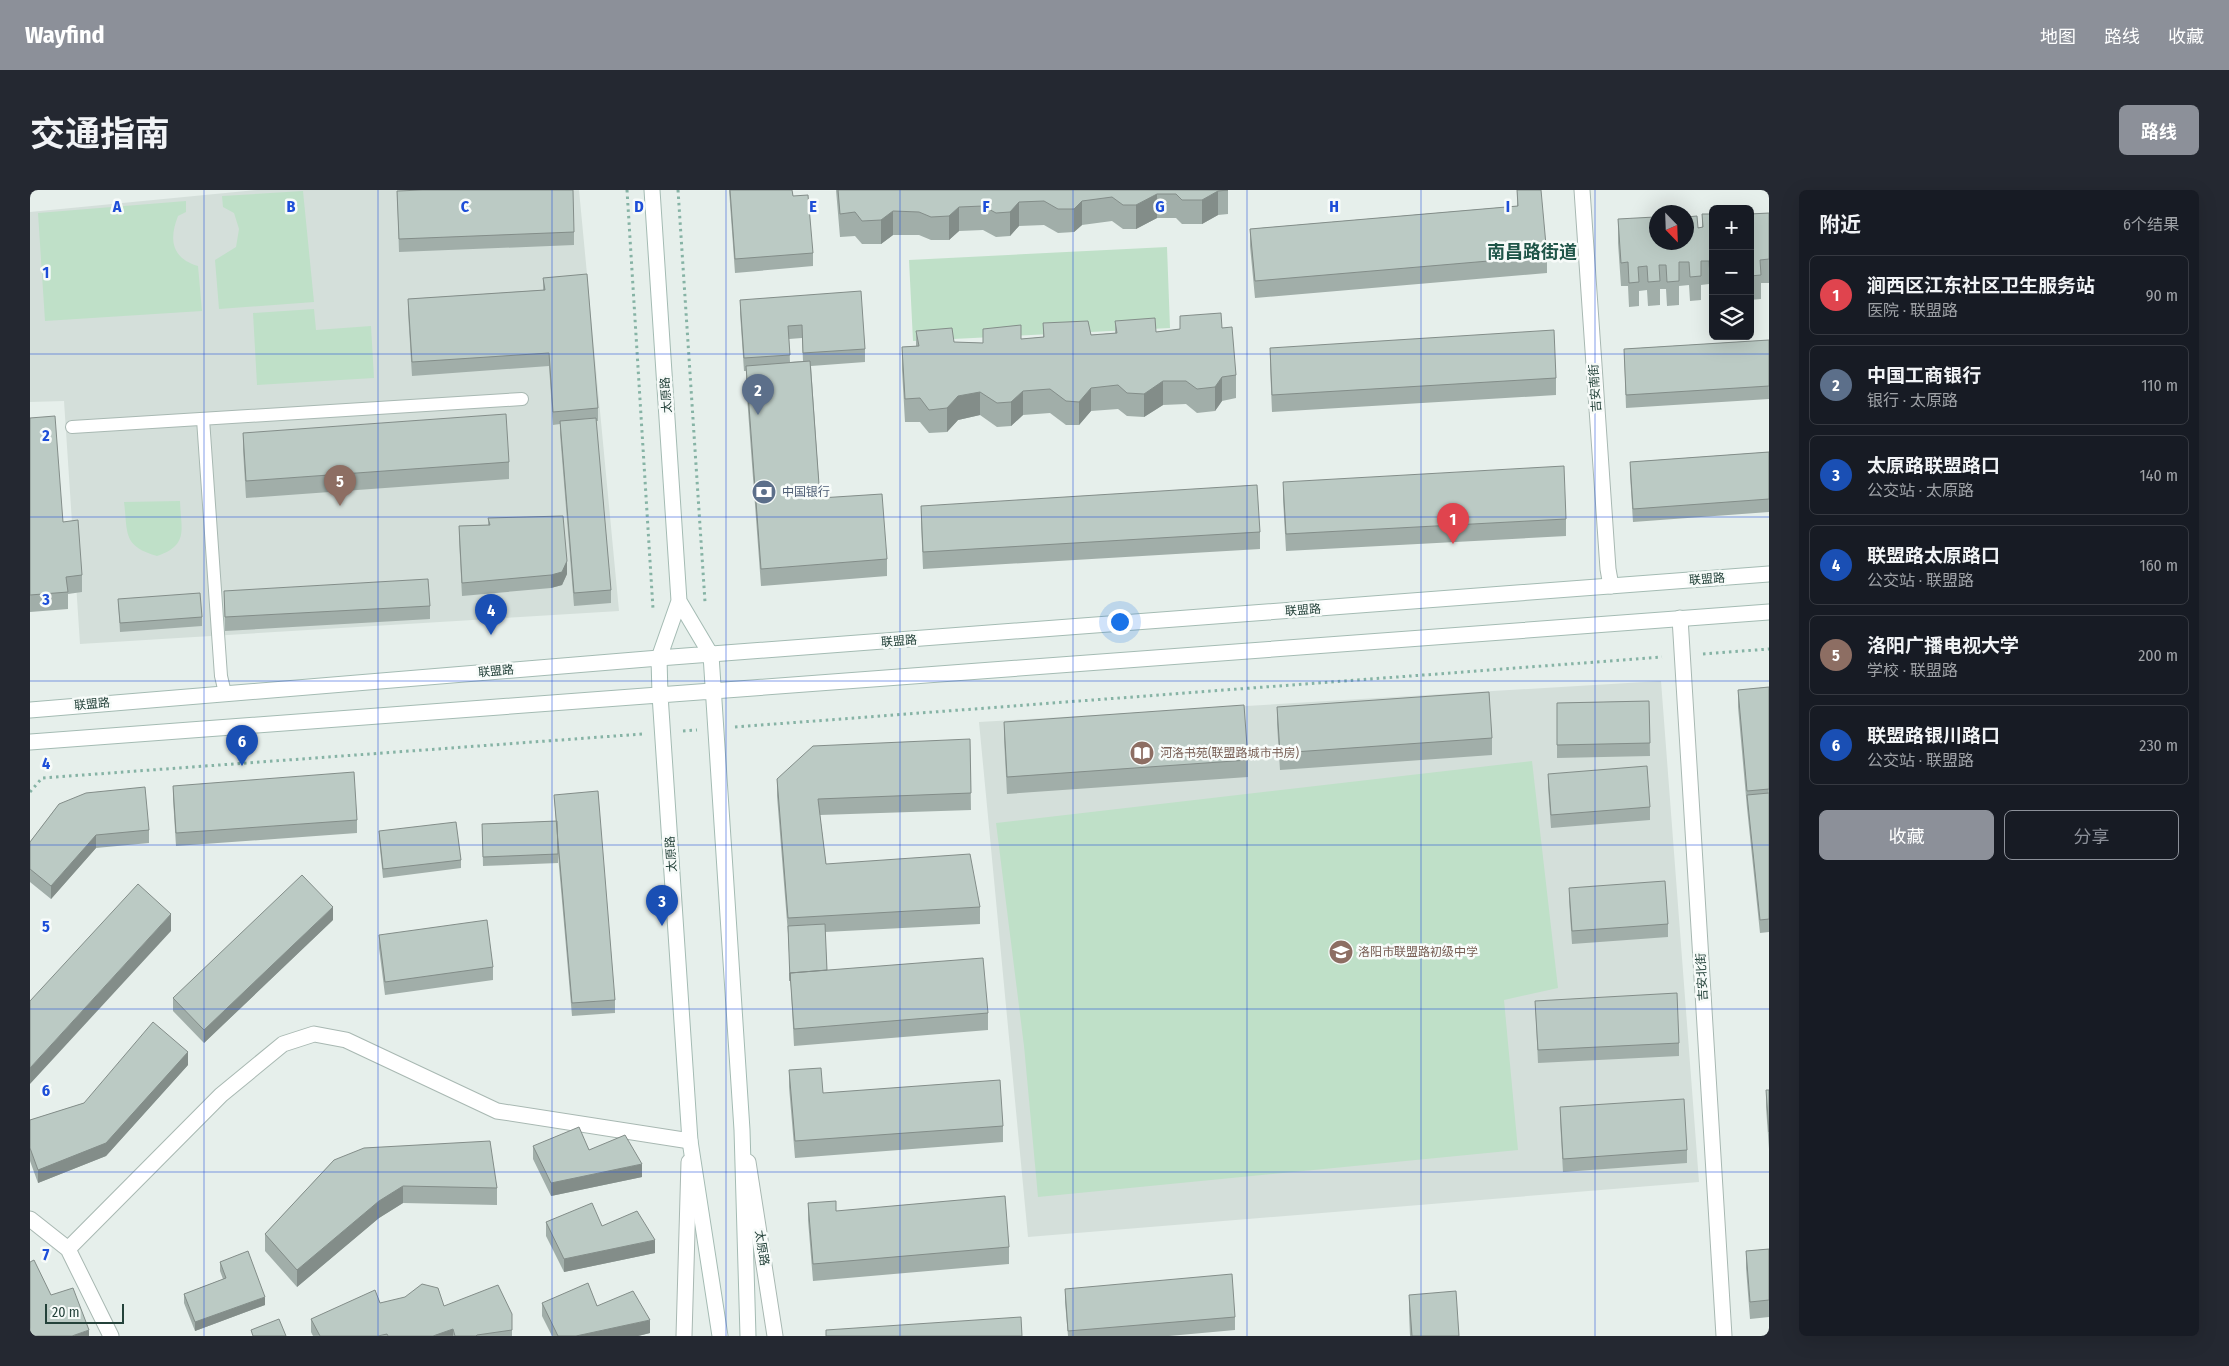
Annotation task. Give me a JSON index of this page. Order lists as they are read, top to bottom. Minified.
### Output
{"streets":{"main road":["吉安南街","太原路","联盟路","吉安北街"]},"crossings":[["吉安南街","联盟路"],["太原路","联盟路"]],"districts":["南昌路街道"],"places":{"bank":["中国银行"],"library":["河洛书苑(联盟路城市书房)"],"school or university":["洛阳市联盟路初级中学"]},"scale_bar":"20 m","north":"bottom right","page":{"header":"Wayfind","nav":["地图","路线","收藏"],"title":"交通指南","buttons":["路线",["收藏","分享"]],"heading":["附近","6个结果"],"map_buttons":["+","−"],"list":[{"mark":"1","name":"涧西区江东社区卫生服务站","note":"医院 · 联盟路","value":"90 m"},{"mark":"2","name":"中国工商银行","note":"银行 · 太原路","value":"110 m"},{"mark":"3","name":"太原路联盟路口","note":"公交站 · 太原路","value":"140 m"},{"mark":"4","name":"联盟路太原路口","note":"公交站 · 联盟路","value":"160 m"},{"mark":"5","name":"洛阳广播电视大学","note":"学校 · 联盟路","value":"200 m"},{"mark":"6","name":"联盟路银川路口","note":"公交站 · 联盟路","value":"230 m"}],"pins":["2","5","1","4","6","3"],"scale":"20 m"},"grid":{"columns":["A","B","C","D","E","F","G","H","I"],"rows":["1","2","3","4","5","6","7"]}}
